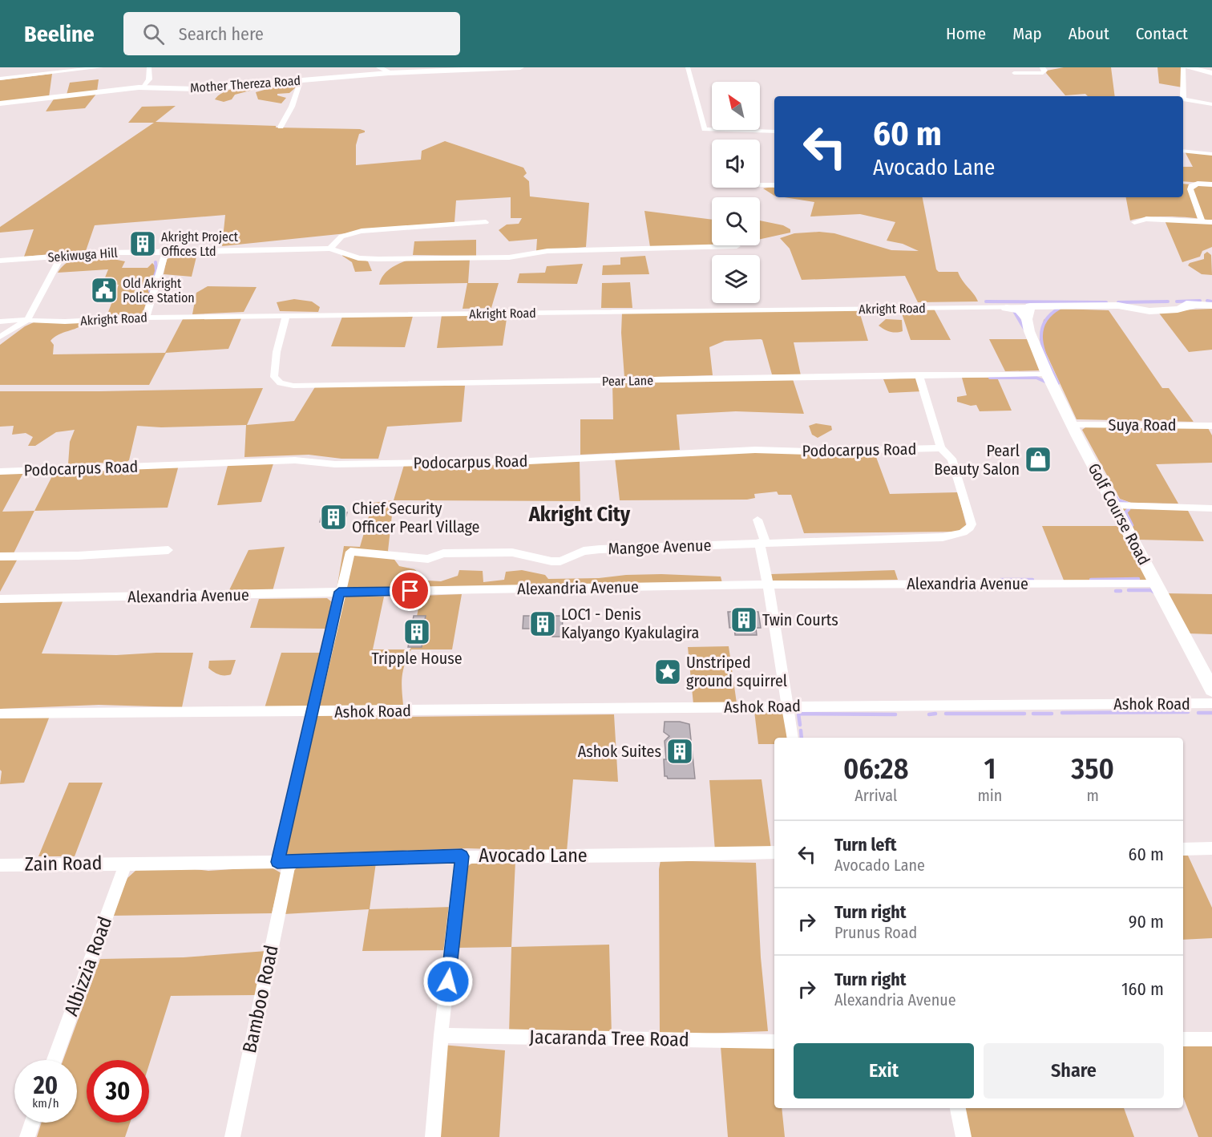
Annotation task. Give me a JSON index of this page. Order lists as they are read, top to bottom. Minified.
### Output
{"streets":{"street":["Mother Thereza Road","Sekiwuga Hill","Akright Road","Pear Lane","Suya Road","Podocarpus Road","Golf Course Road","Mangoe Avenue","Alexandria Avenue","Ashok Road","Avocado Lane","Zain Road","Albizzia Road","Bamboo Road","Jacaranda Tree Road"]},"crossings":[["Akright Road","Pear Lane"],["Pear Lane","Golf Course Road"],["Suya Road","Golf Course Road"],["Podocarpus Road","Mangoe Avenue"],["Golf Course Road","Alexandria Avenue"],["Mangoe Avenue","Bamboo Road"],["Alexandria Avenue","Bamboo Road"],["Ashok Road","Bamboo Road"],["Avocado Lane","Zain Road"],["Avocado Lane","Albizzia Road"],["Avocado Lane","Bamboo Road"],["Zain Road","Albizzia Road"]],"districts":["Akright City"],"places":{"building":["Akright Project Offices Ltd","Chief Security Officer Pearl Village","Twin Courts","LOC1 - Denis Kalyango Kyakulagira","Tripple House","Ashok Suites"],"public building":["Old Akright Police Station"],"shop":["Pearl Beauty Salon"],"place":["Unstriped ground squirrel"]},"north":"top left","page":{"header":"Beeline","search":"Search here","nav":["Home","Map","About","Contact"],"turn":["60 m","Avocado Lane"],"eta":["06:28","Arrival","1","min","350","m"],"list":[{"name":"Turn left","note":"Avocado Lane","value":"60 m"},{"name":"Turn right","note":"Prunus Road","value":"90 m"},{"name":"Turn right","note":"Alexandria Avenue","value":"160 m"}],"buttons":["Exit","Share"],"speed":"20 km/h","limit":"30"}}
